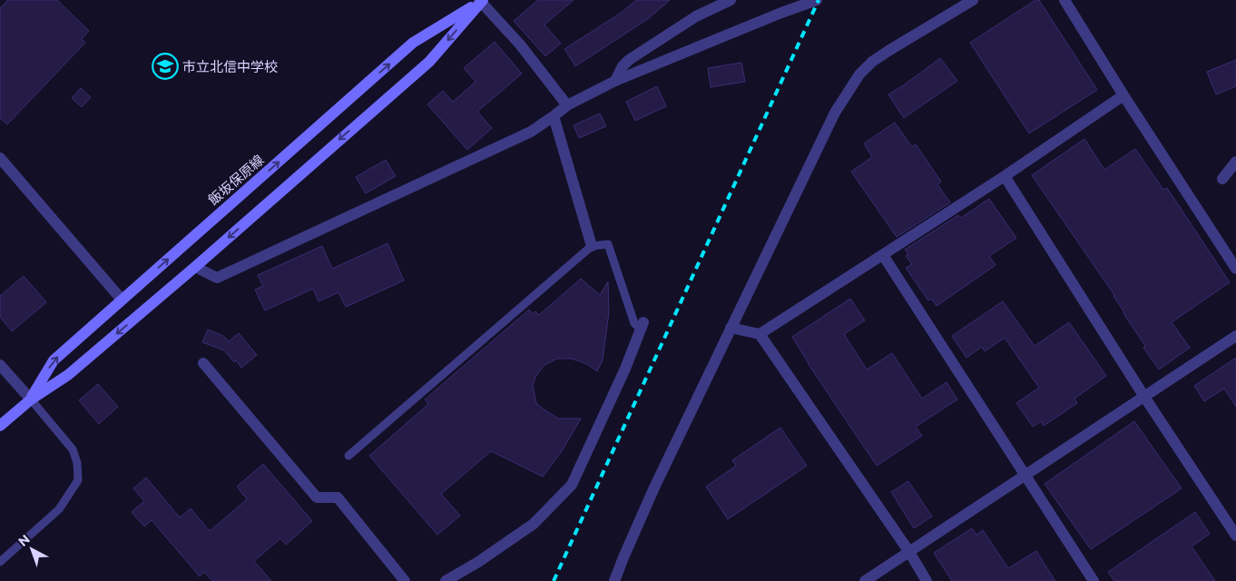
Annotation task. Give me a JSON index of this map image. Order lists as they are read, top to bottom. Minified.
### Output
{"streets":{"main road":["飯坂保原線"]},"places":{"school or university":["市立北信中学校"]},"north":"top left"}
